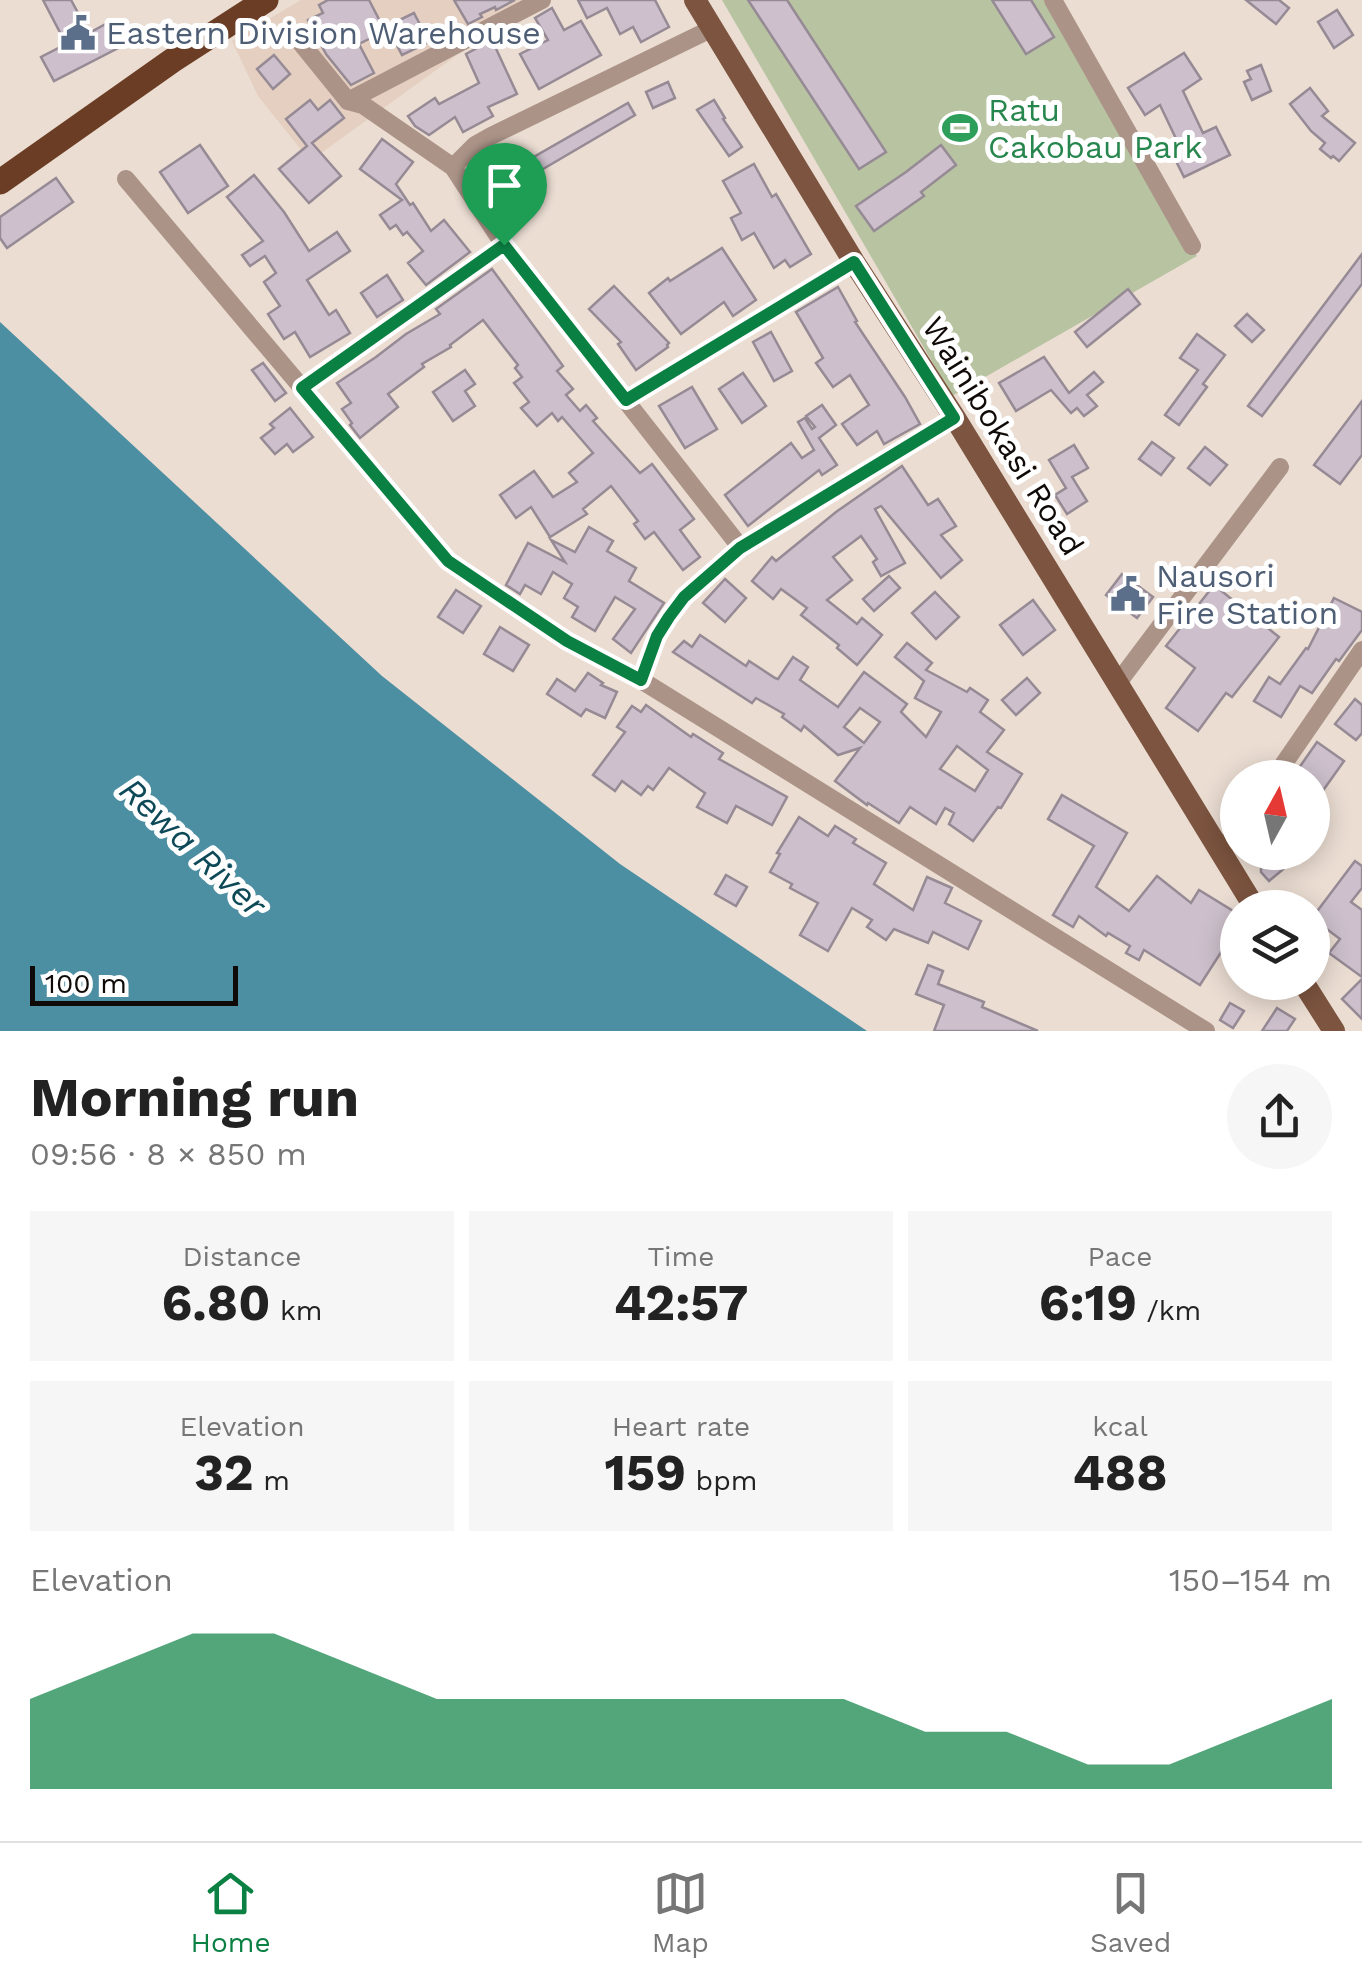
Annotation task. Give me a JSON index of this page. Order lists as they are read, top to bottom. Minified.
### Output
{"streets":{"main road":["Wainibokasi Road"]},"water":["Rewa River"],"places":{"public building":["Eastern Division Warehouse","Nausori Fire Station"],"sports":["Ratu Cakobau Park"]},"scale_bar":"100 m","north":"top","page":{"scale":"100 m","heading":["Morning run","09:56 · 8 × 850 m"],"stats":[["Distance","6.80 km"],["Time","42:57"],["Pace","6:19 /km"],["Elevation","32 m"],["Heart rate","159 bpm"],["kcal","488"]],"chart":["Elevation","150–154 m"],"tabs":["Home","Map","Saved"]}}
